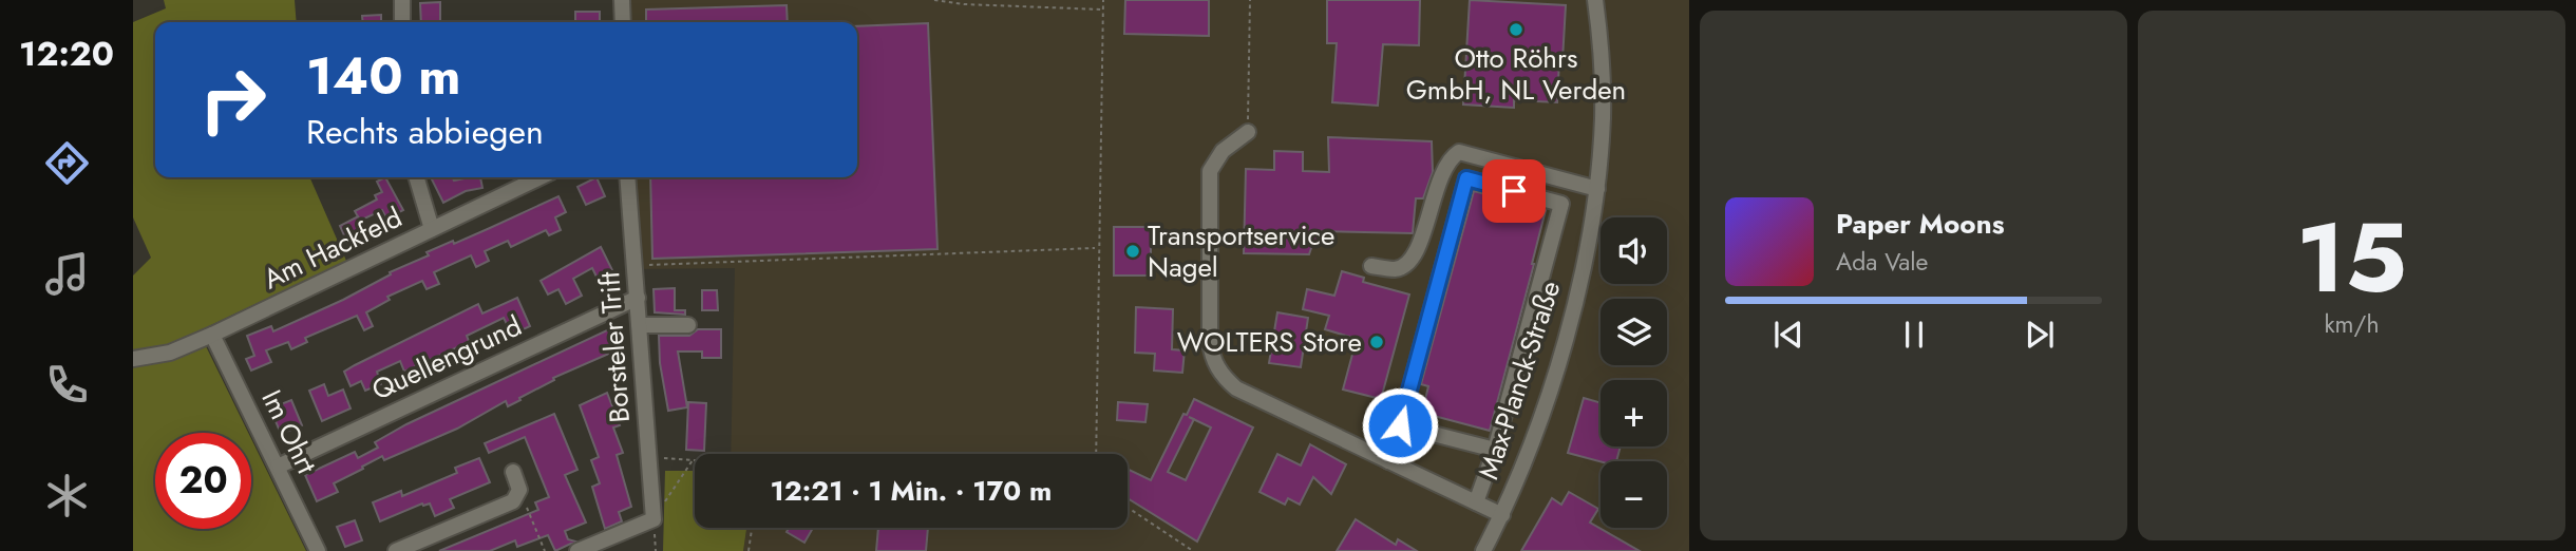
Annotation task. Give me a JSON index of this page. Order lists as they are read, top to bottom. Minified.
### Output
{"streets":{"street":["Am Hackfeld","Borsteler Trift","Quellengrund","Max-Planck-Straße","Im Ohrt"]},"crossings":[["Am Hackfeld","Im Ohrt"],["Borsteler Trift","Quellengrund"],["Quellengrund","Im Ohrt"]],"places":["Otto Röhrs GmbH, NL Verden","Transportservice Nagel","WOLTERS Store"],"page":{"tabs":"12:20","tile":["15","km/h"],"turn":["140 m","Rechts abbiegen"],"song":["Paper Moons","Ada Vale"],"map_buttons":["+","−"],"limit":"20","trip":"12:21 · 1 Min. · 170 m"}}
